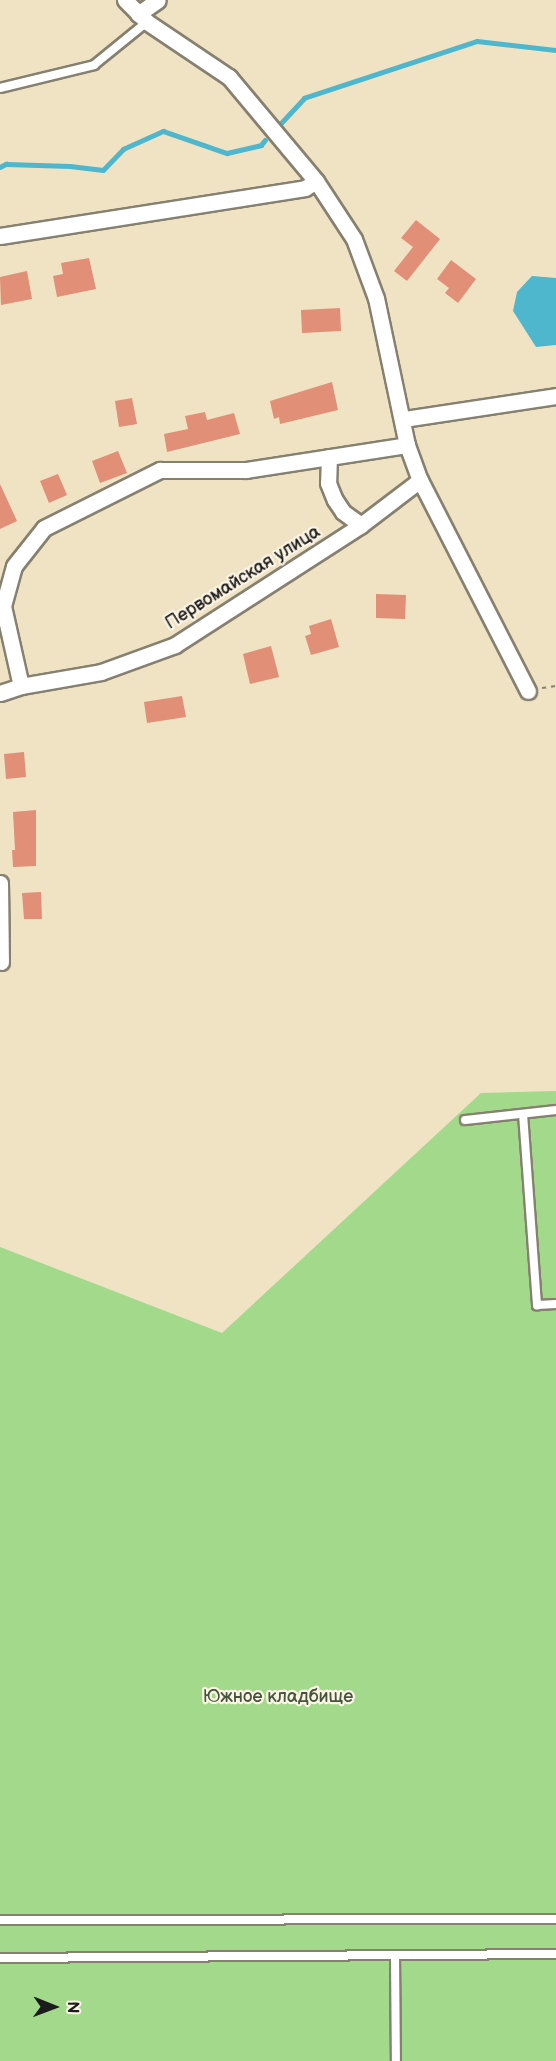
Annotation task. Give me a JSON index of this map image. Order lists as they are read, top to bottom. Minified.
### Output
{"streets":{"street":["Первомайская улица"]},"parks":["Южное кладбище"],"north":"right"}
